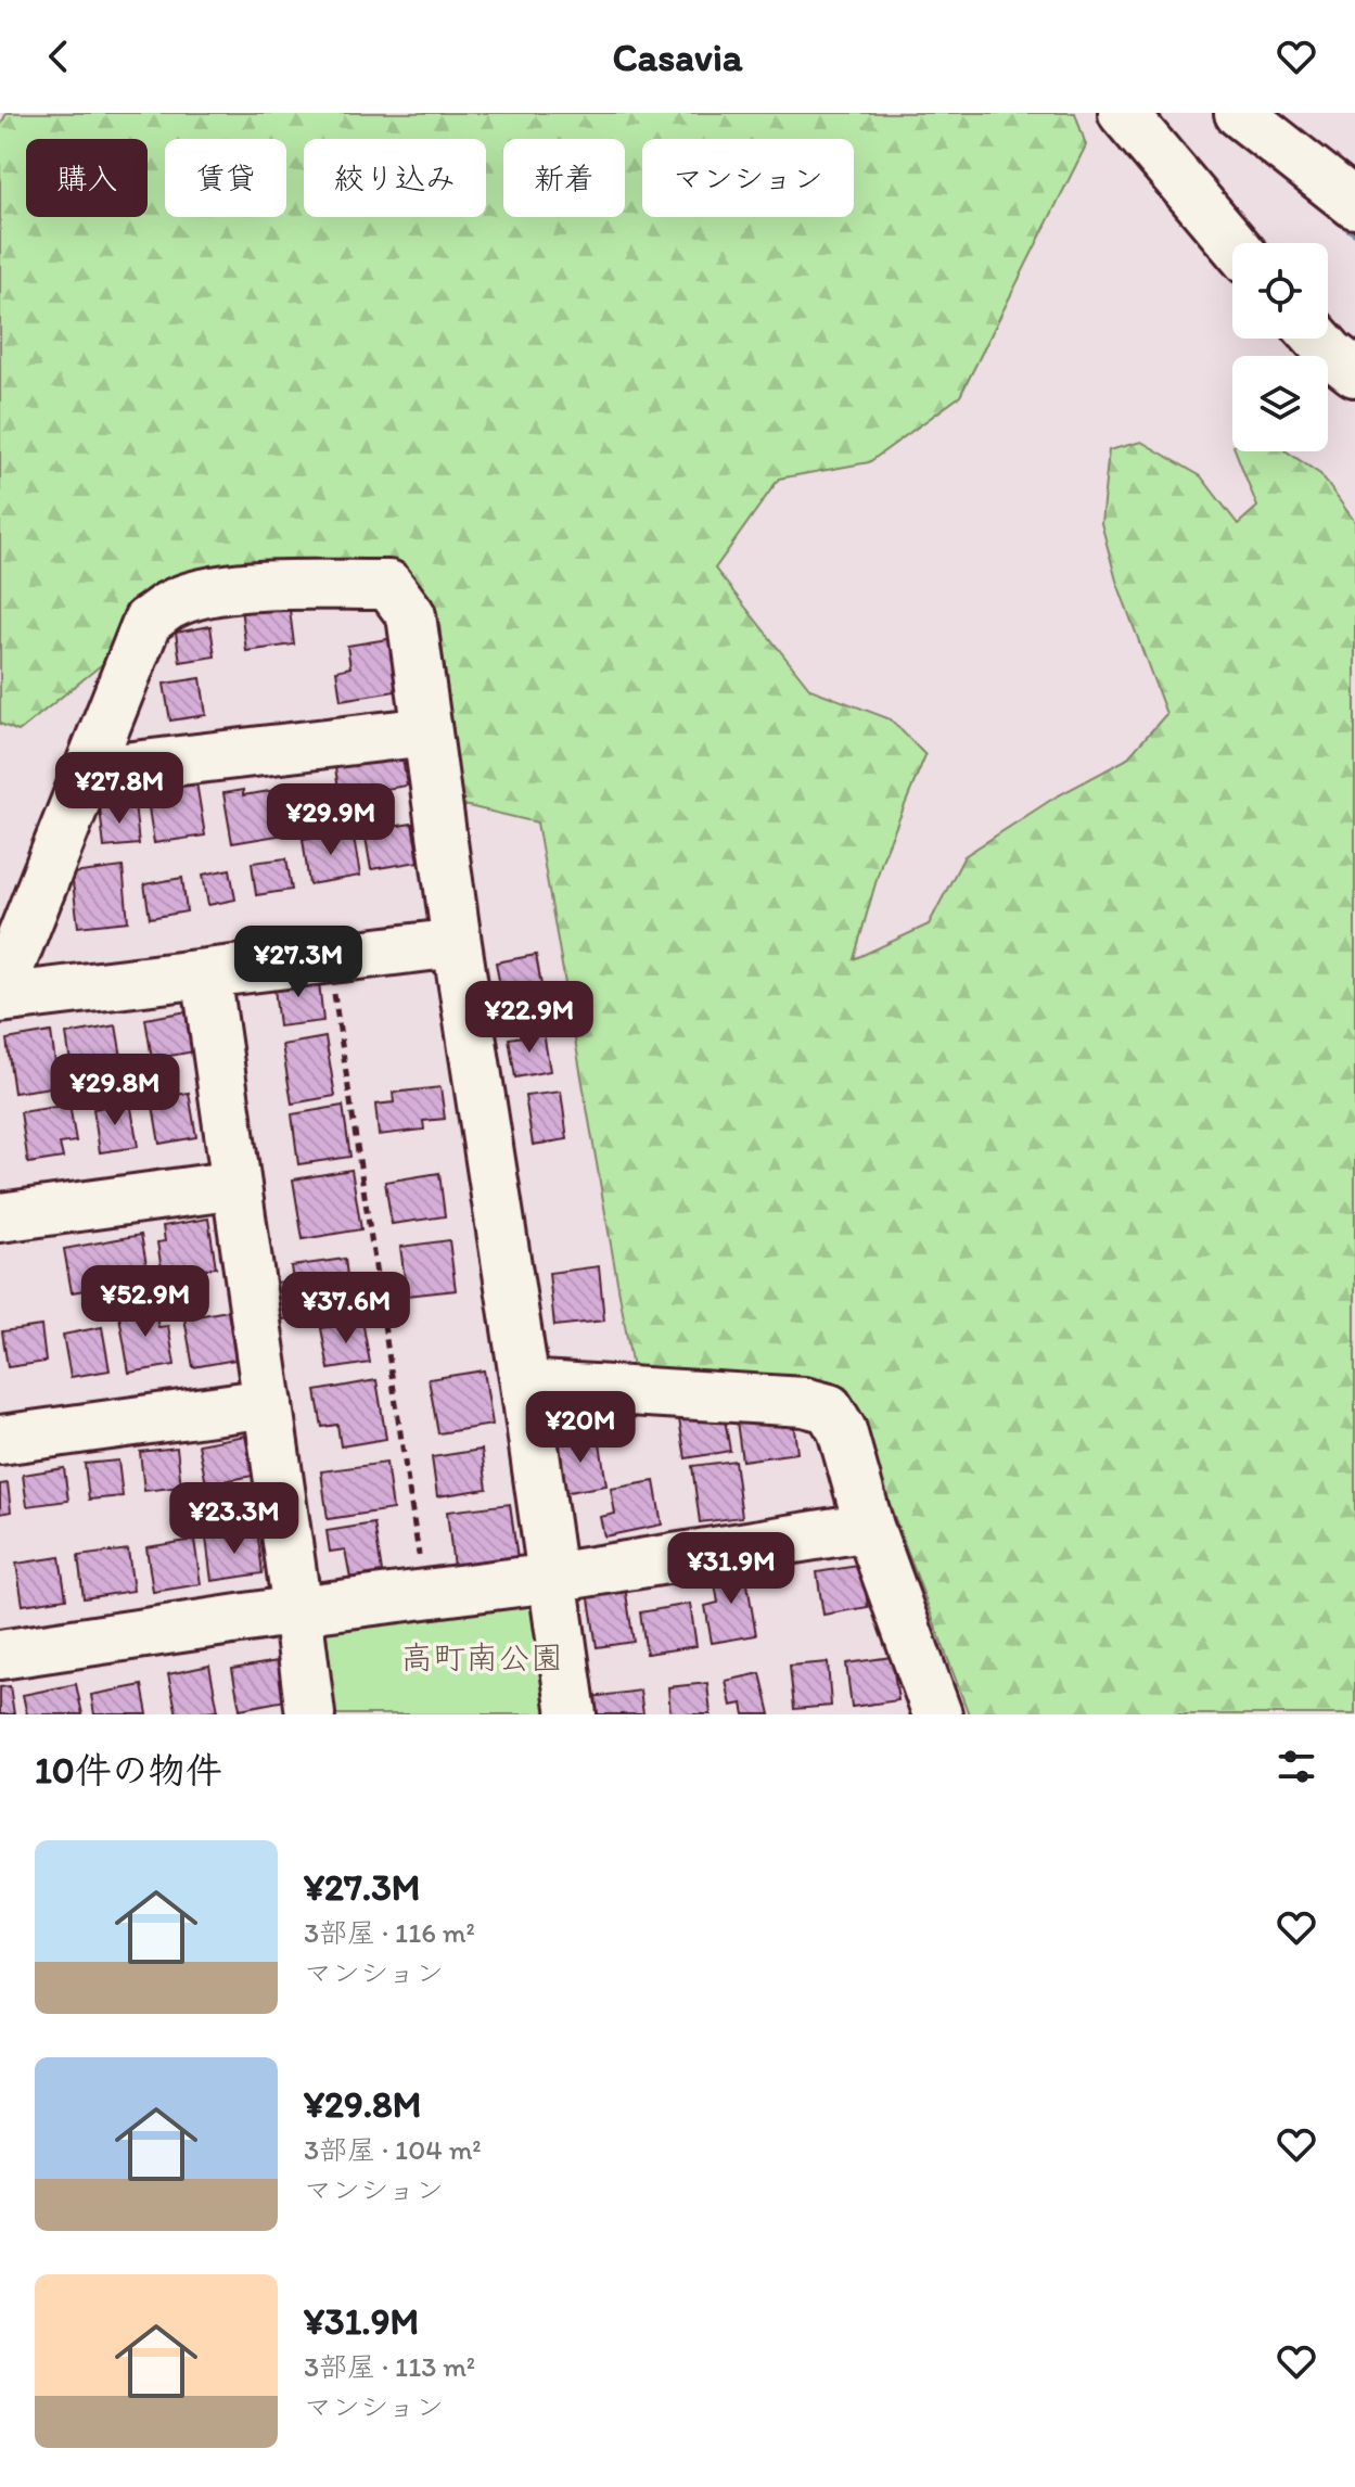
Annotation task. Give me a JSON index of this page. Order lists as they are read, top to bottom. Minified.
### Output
{"parks":["高町南公園"],"page":{"header":"Casavia","chip":["購入","賃貸","絞り込み","新着","マンション"],"price":["¥27.8M","¥29.9M","¥27.3M","¥22.9M","¥29.8M","¥52.9M","¥37.6M","¥20M","¥23.3M","¥31.9M"],"heading":"10件の物件","list":[{"name":"¥27.3M","note":"3部屋 · 116 m² · マンション"},{"name":"¥29.8M","note":"3部屋 · 104 m² · マンション"},{"name":"¥31.9M","note":"3部屋 · 113 m² · マンション"}]}}
